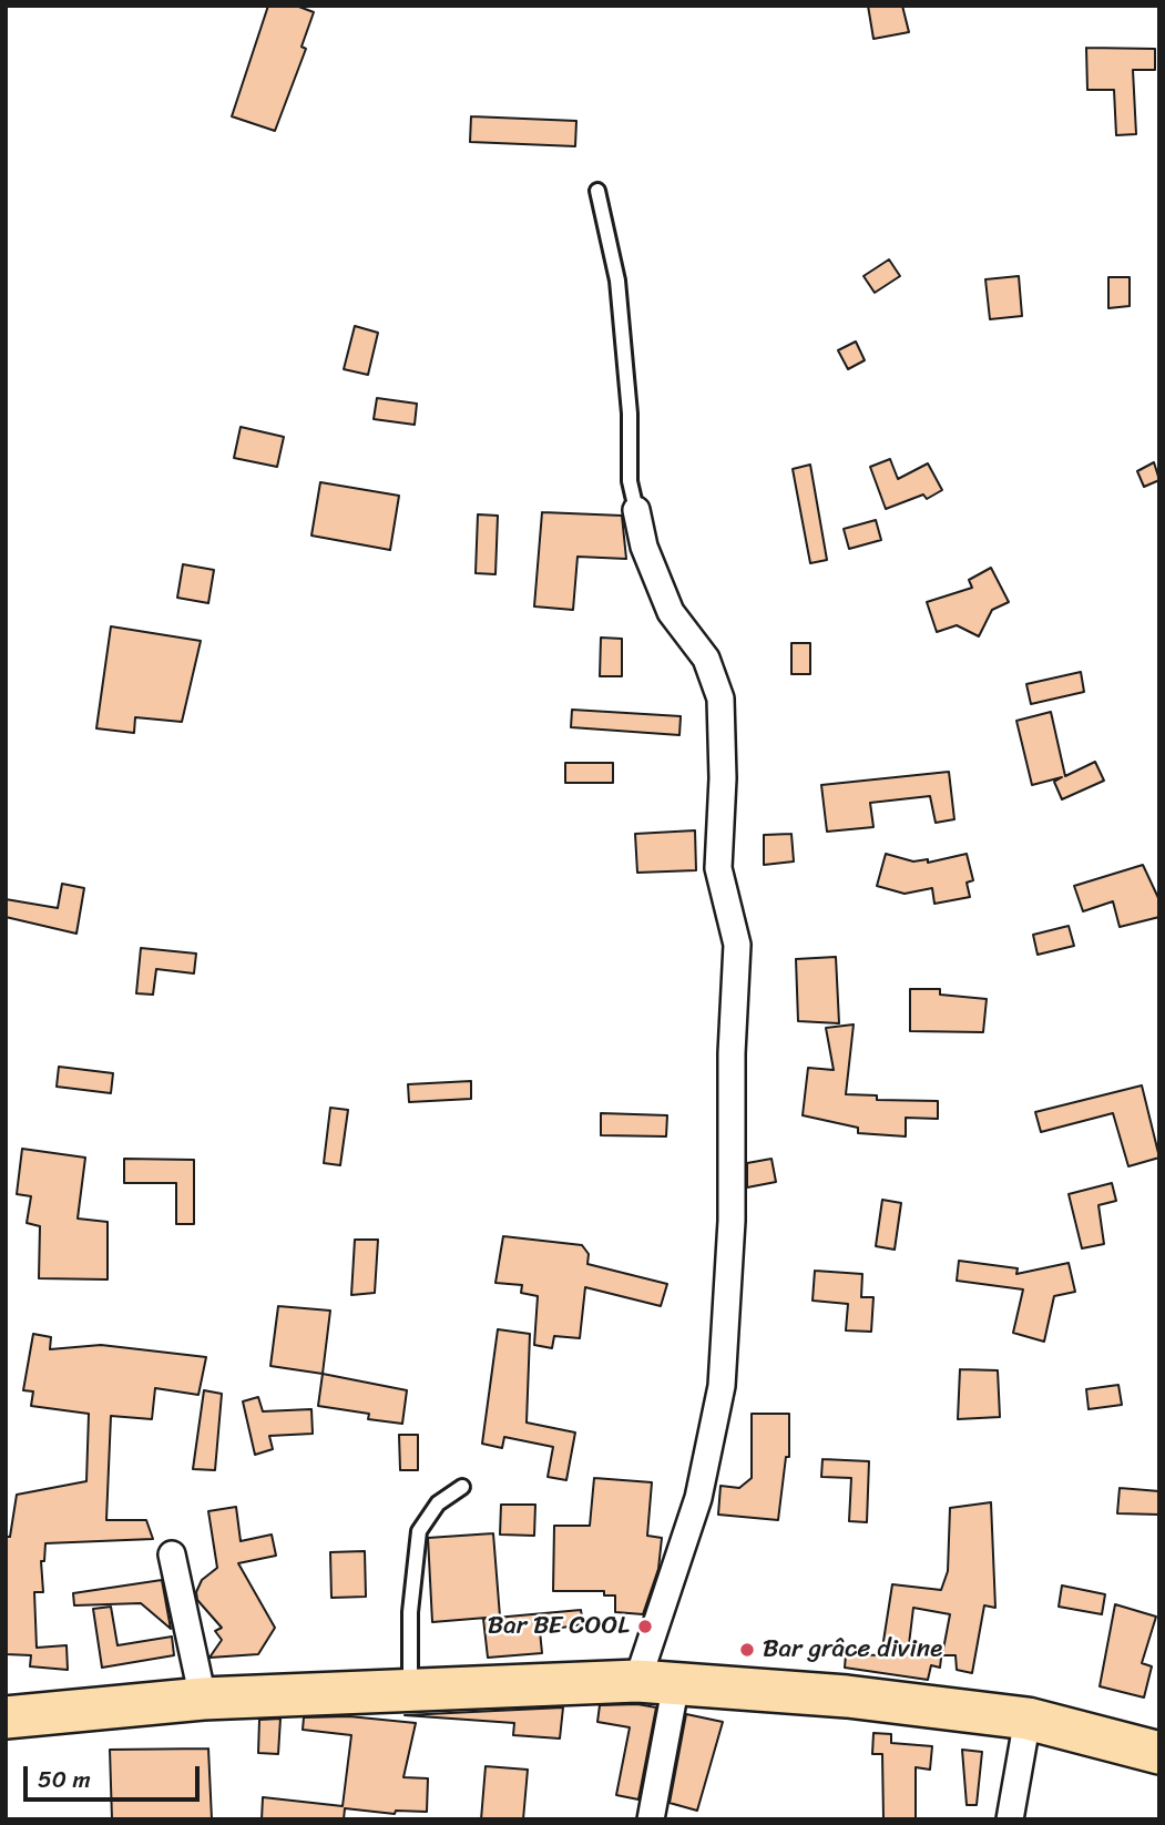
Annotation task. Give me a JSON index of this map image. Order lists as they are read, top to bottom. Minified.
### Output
{"places":["Bar BE COOL","Bar grâce divine"],"scale_bar":"50 m"}
